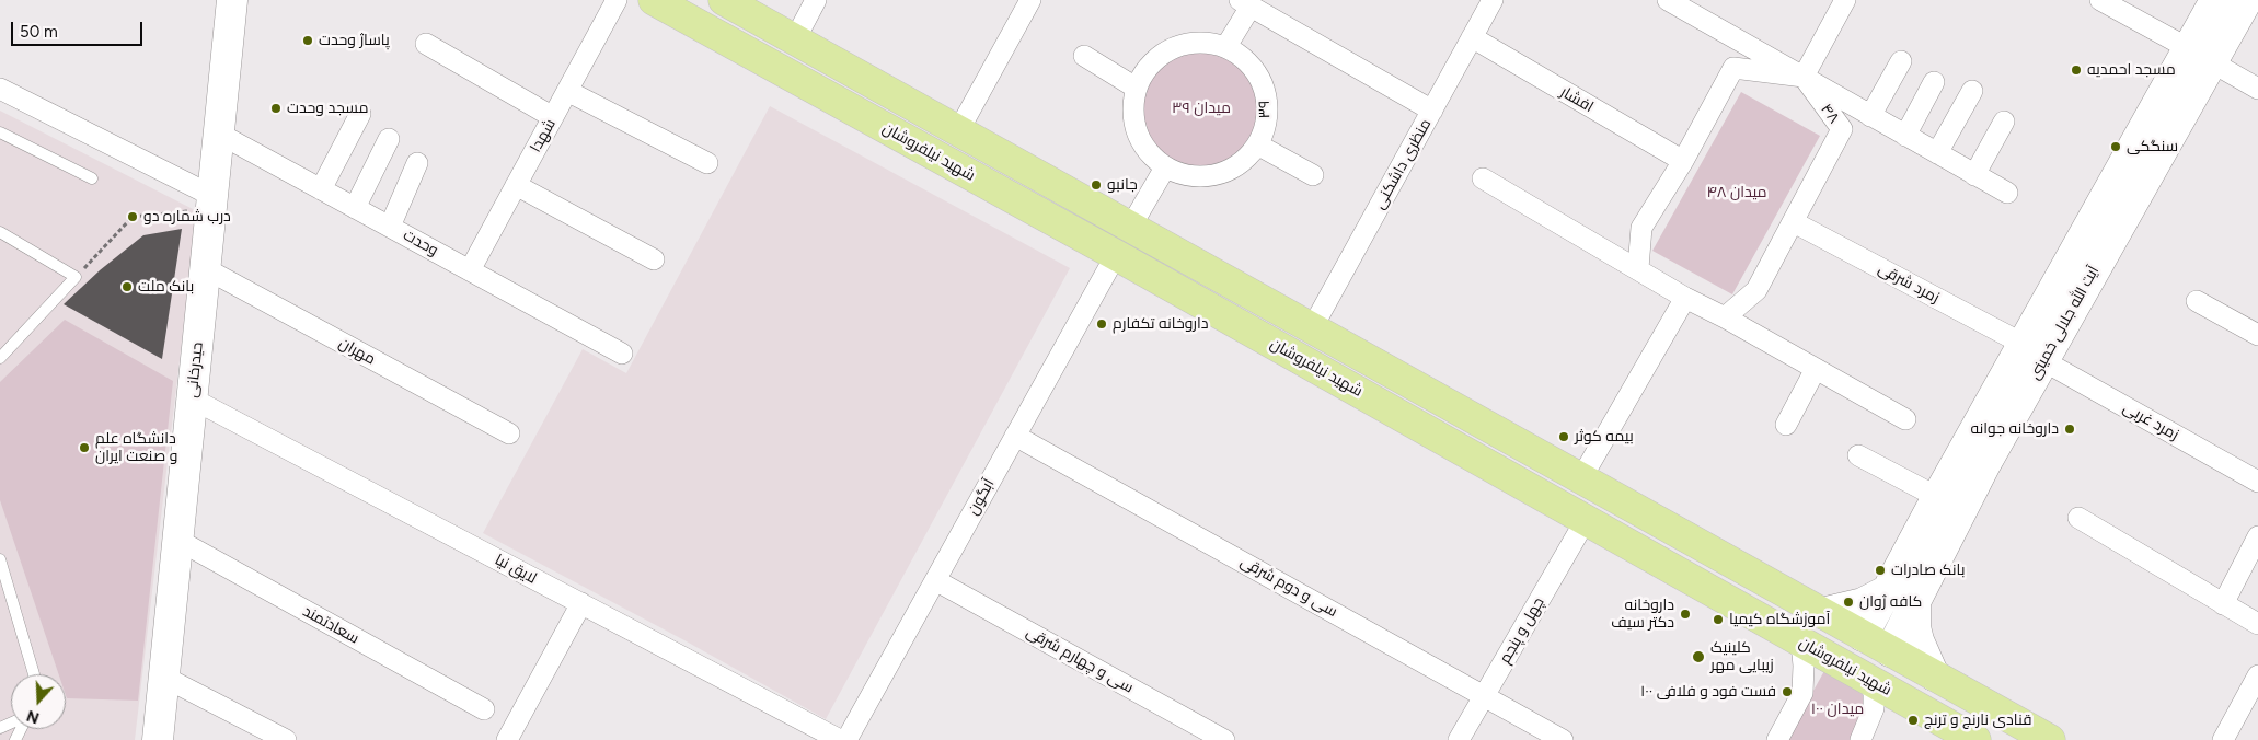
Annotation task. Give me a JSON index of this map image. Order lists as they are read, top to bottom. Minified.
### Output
{"streets":{"main road":["شهید نیلفروشان","آيت الله جلالى خمينى","حیدرخانی"],"street":["افشار","۳۹","۴۸","شهدا","منظری داشکنی","وحدت","زمرد شرقی","مهران","زمرد غربی","آبگون","لایق نیا","سی و دوم شرقی","سعادتمند","چهل و پنجم","سی و چهارم شرقی"]},"crossings":[["افشار","منظری داشکنی"],["۴۸","زمرد شرقی"],["شهدا","وحدت"],["شهید نیلفروشان","آبگون"],["شهید نیلفروشان","چهل و پنجم"],["وحدت","حیدرخانی"],["زمرد شرقی","آيت الله جلالى خمينى"],["زمرد شرقی","زمرد غربی"],["آيت الله جلالى خمينى","زمرد غربی"],["مهران","حیدرخانی"],["حیدرخانی","لایق نیا"],["حیدرخانی","سعادتمند"],["آبگون","سی و دوم شرقی"],["آبگون","سی و چهارم شرقی"],["سی و دوم شرقی","چهل و پنجم"]],"parks":["میدان ۳۹","میدان ۴۸","میدان ۱۰۰"],"places":["پاساژ وحدت","مسجد احمدیه","مسجد وحدت","سنگکی","جانبو","درب شماره دو","بانک ملت","داروخانه تکفارم","داروخانه جوانه","بیمه کوثر","دانشگاه علم و صنعت ایران","بانک صادرات","کافه ژوان","داروخانه دکتر سیف","آموزشگاه کیمیا","کلینیک زیبایی مهر","فست فود و فلافی ۱۰۰","قنادی نارنج و ترنج"],"scale_bar":"50 m","north":"bottom"}
